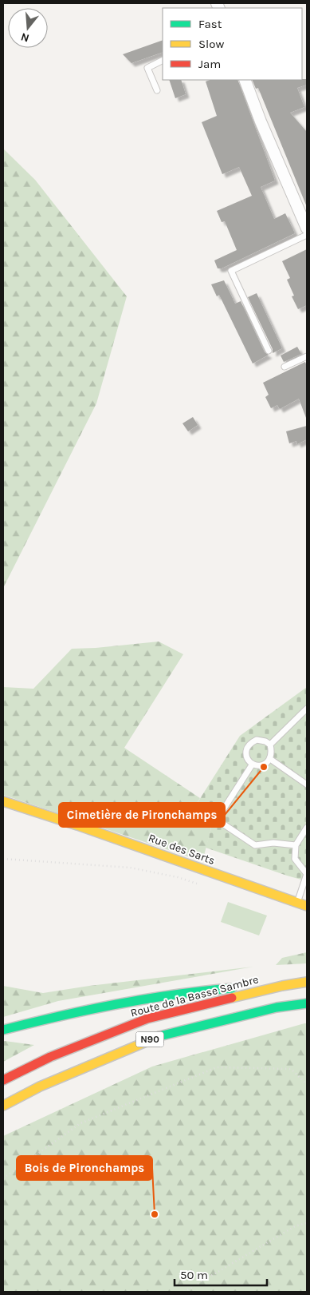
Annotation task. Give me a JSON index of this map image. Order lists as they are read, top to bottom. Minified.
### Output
{"streets":{"main road":["Rue des Sarts","Route de la Basse Sambre","N90"]},"places":["Cimetière de Pironchamps","Bois de Pironchamps"],"legend":["Fast","Slow","Jam"],"scale_bar":"50 m","north":"bottom"}
